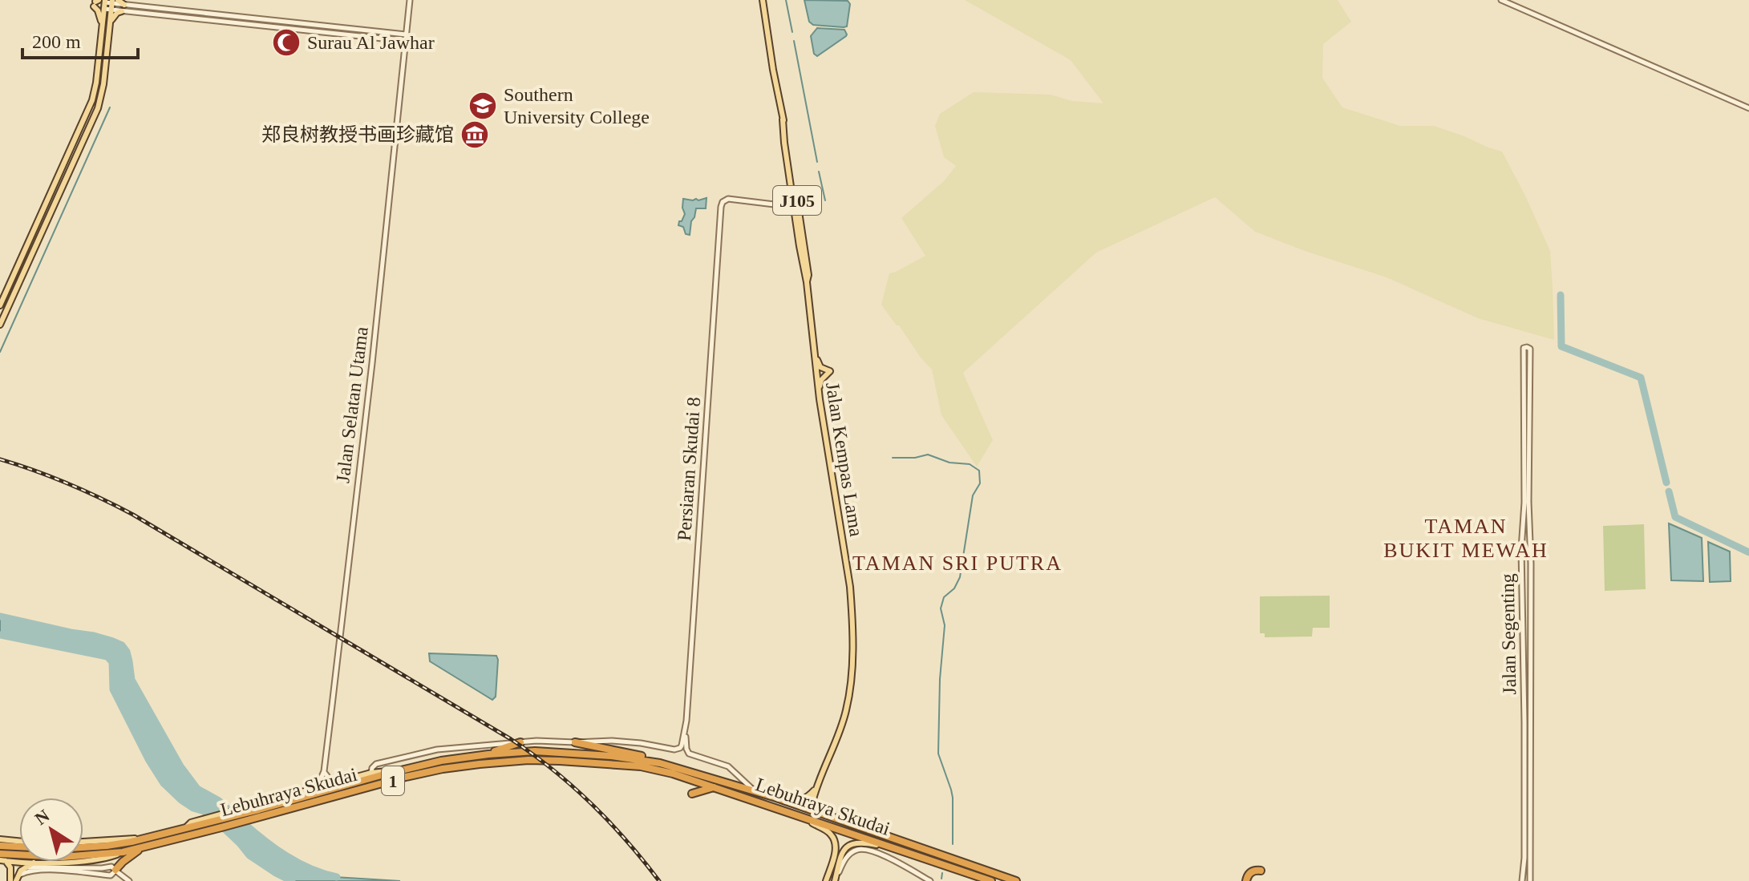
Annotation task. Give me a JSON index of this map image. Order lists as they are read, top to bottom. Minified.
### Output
{"streets":{"highway":["1","Lebuhraya Skudai"],"main road":["J105","Jalan Kempas Lama"],"street":["Jalan Selatan Utama","Persiaran Skudai 8","Jalan Segenting"]},"crossings":[["Jalan Selatan Utama","Lebuhraya Skudai"]],"districts":["TAMAN BUKIT MEWAH","TAMAN SRI PUTRA"],"places":{"mosque":["Surau Al Jawhar"],"school or university":["Southern University College"],"museum":["郑良树教授书画珍藏馆"]},"scale_bar":"200 m","north":"top left"}
